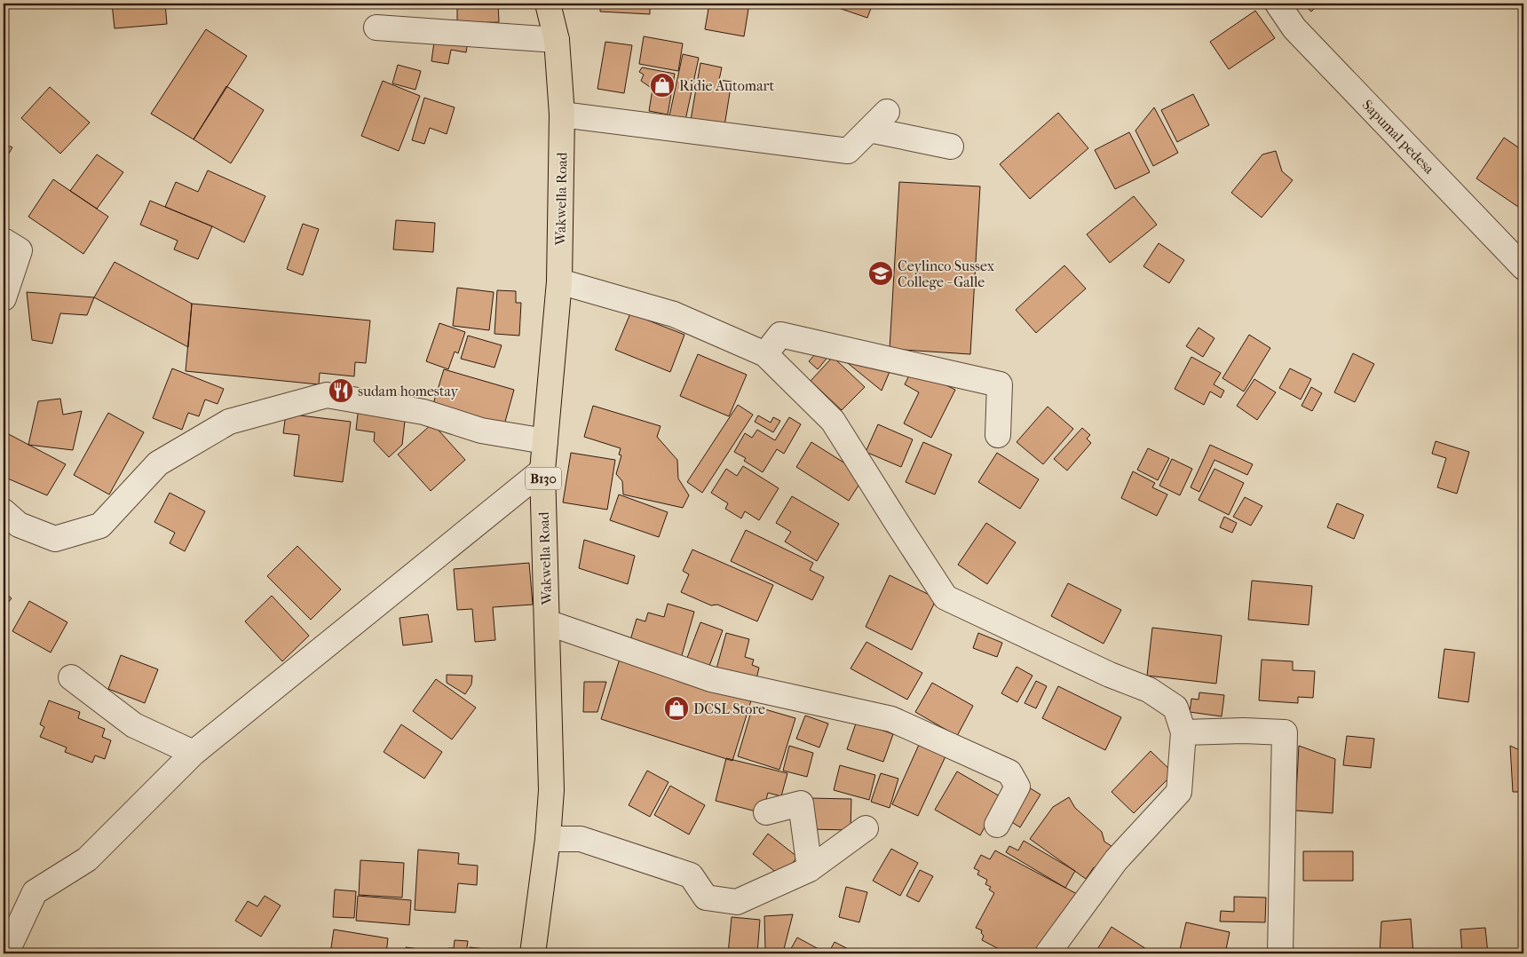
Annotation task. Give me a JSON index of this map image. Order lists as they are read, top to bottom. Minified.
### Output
{"streets":{"main road":["Wakwella Road","B130"],"street":["Sapumal pedesa"]},"places":{"shop":["Ridie Automart","DCSL Store"],"school or university":["Ceylinco Sussex College - Galle"],"restaurant":["sudam homestay"]}}
